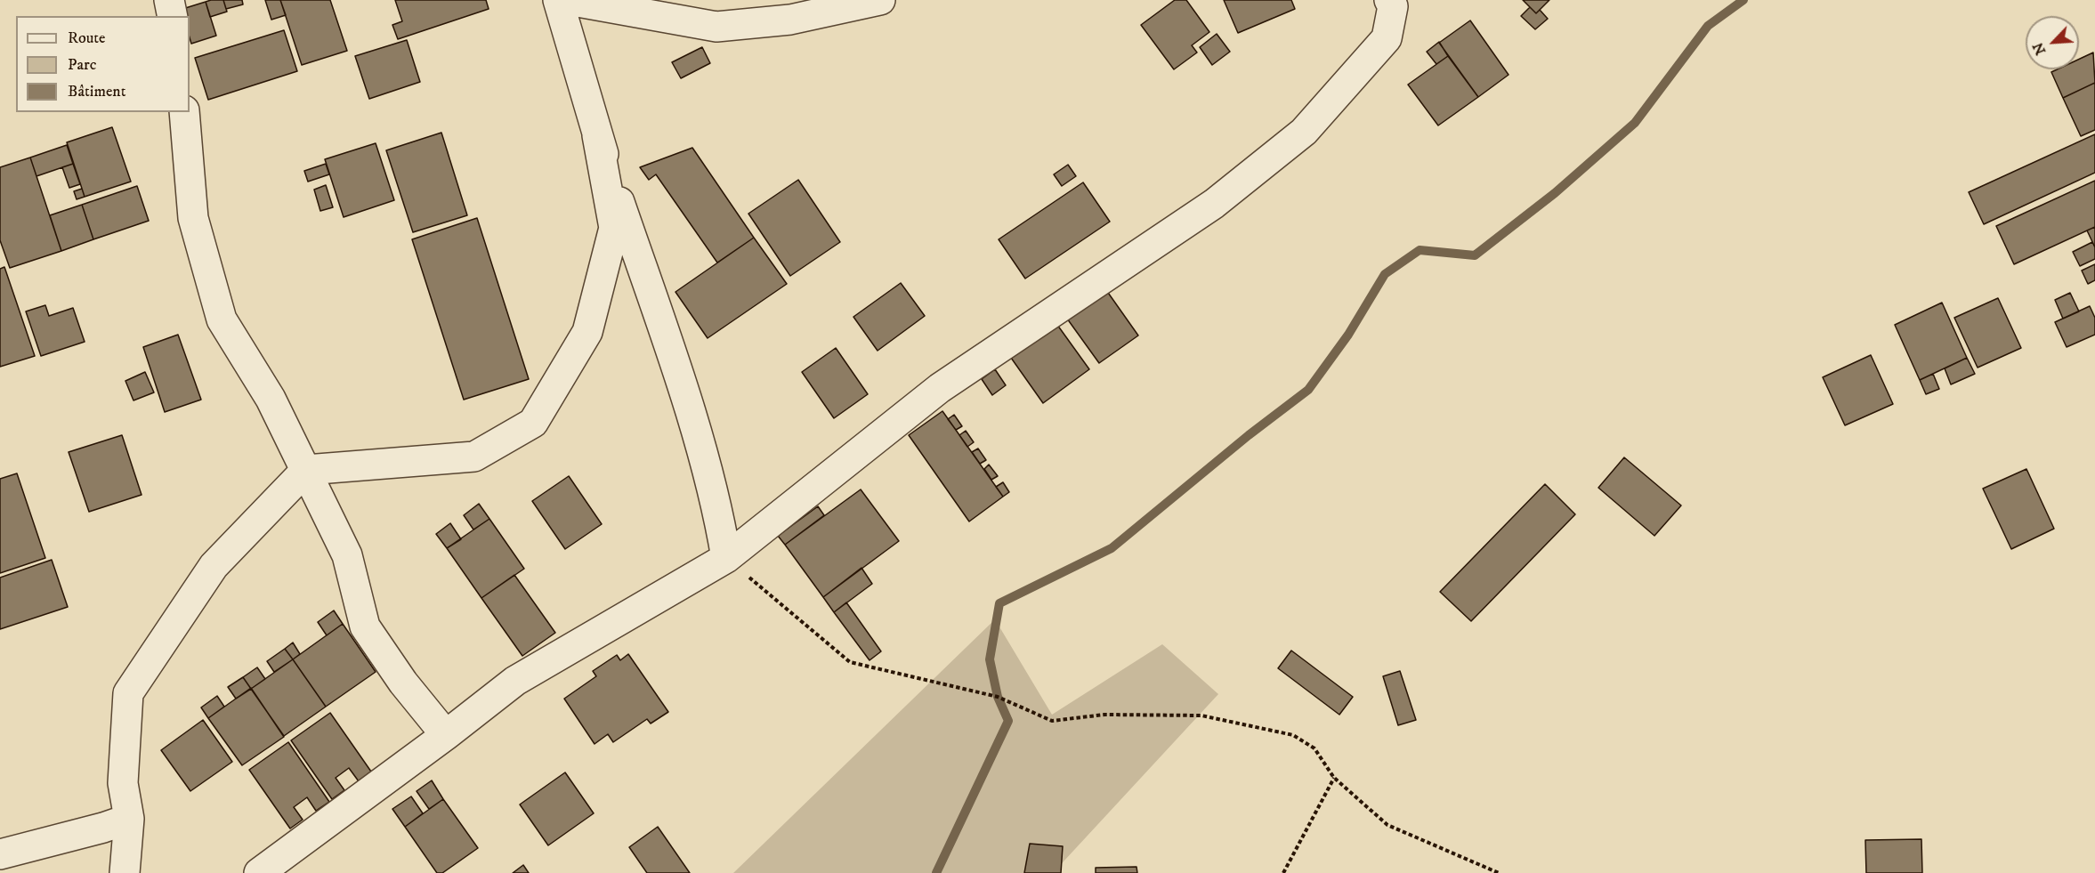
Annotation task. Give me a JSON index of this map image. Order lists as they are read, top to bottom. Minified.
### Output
{"legend":["Route","Parc","Bâtiment"],"north":"bottom left"}
